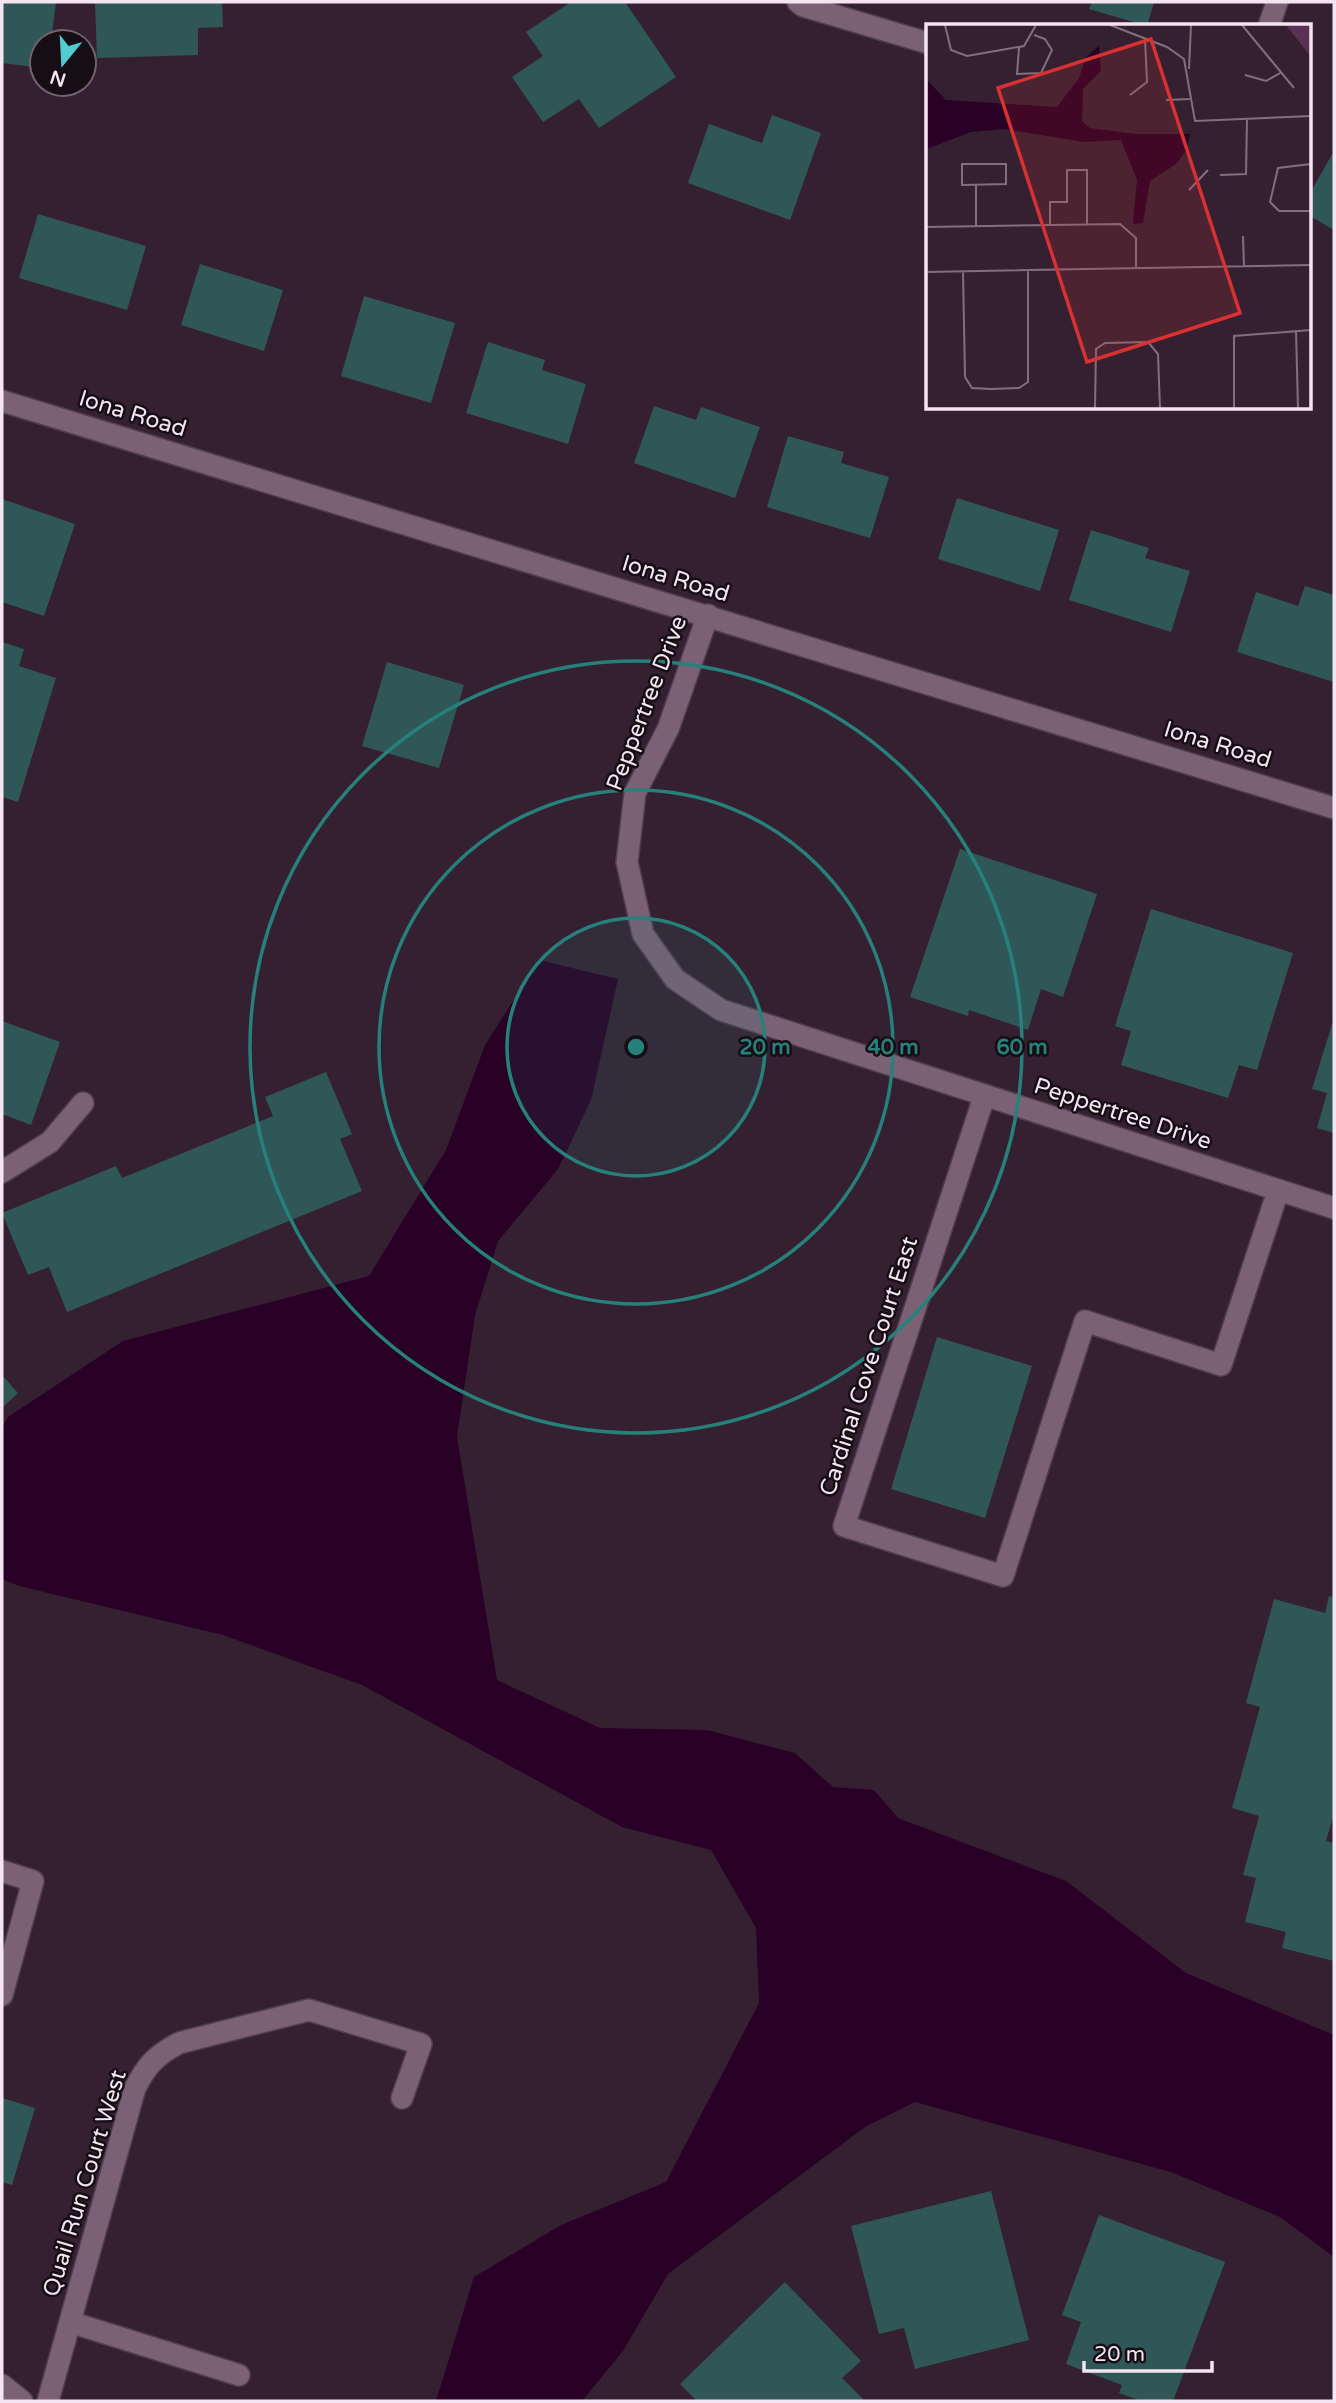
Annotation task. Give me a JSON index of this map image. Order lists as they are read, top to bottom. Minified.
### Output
{"streets":{"street":["Iona Road","Peppertree Drive","Cardinal Cove Court East","Quail Run Court West"]},"crossings":[["Iona Road","Peppertree Drive"],["Peppertree Drive","Cardinal Cove Court East"]],"scale_bar":"20 m","north":"bottom","rings":["20 m","40 m","60 m"]}
